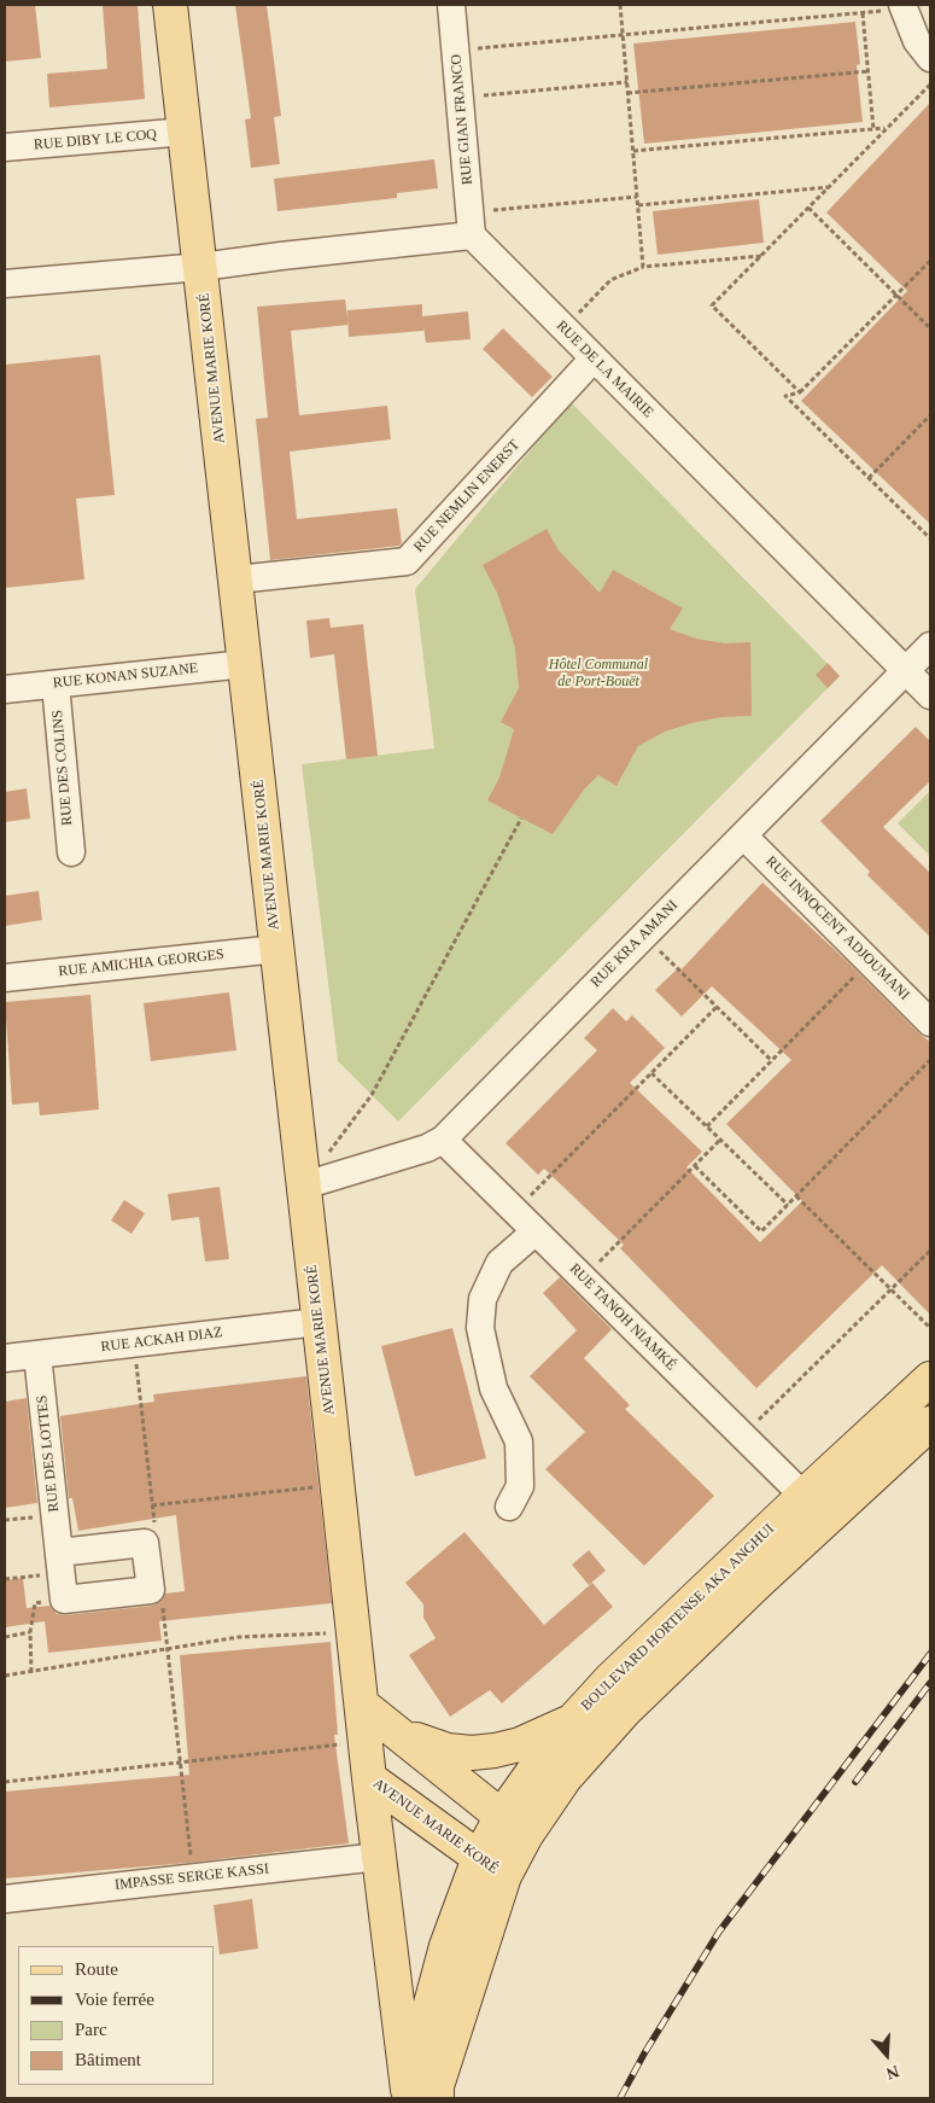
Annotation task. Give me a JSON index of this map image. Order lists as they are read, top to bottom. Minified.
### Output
{"streets":{"main road":["AVENUE MARIE KORÉ","BOULEVARD HORTENSE AKA ANGHUI"],"street":["RUE GIAN FRANCO","RUE DIBY LE COQ","RUE DE LA MAIRIE","RUE NEMLIN ENERST","RUE KONAN SUZANE","RUE DES COLINS","RUE INNOCENT ADJOUMANI","RUE KRA AMANI","RUE AMICHIA GEORGES","RUE TANOH NIAMKÉ","RUE ACKAH DIAZ","RUE DES LOTTES","IMPASSE SERGE KASSI"]},"crossings":[["RUE GIAN FRANCO","RUE DE LA MAIRIE"],["RUE DIBY LE COQ","AVENUE MARIE KORÉ"],["AVENUE MARIE KORÉ","RUE NEMLIN ENERST"],["AVENUE MARIE KORÉ","RUE KONAN SUZANE"],["AVENUE MARIE KORÉ","RUE KRA AMANI"],["AVENUE MARIE KORÉ","RUE AMICHIA GEORGES"],["AVENUE MARIE KORÉ","RUE ACKAH DIAZ"],["AVENUE MARIE KORÉ","BOULEVARD HORTENSE AKA ANGHUI"],["RUE DE LA MAIRIE","RUE NEMLIN ENERST"],["RUE DE LA MAIRIE","RUE KRA AMANI"],["RUE KONAN SUZANE","RUE DES COLINS"],["RUE INNOCENT ADJOUMANI","RUE KRA AMANI"],["RUE KRA AMANI","RUE TANOH NIAMKÉ"],["RUE TANOH NIAMKÉ","BOULEVARD HORTENSE AKA ANGHUI"],["RUE ACKAH DIAZ","RUE DES LOTTES"]],"parks":["Hôtel Communal de Port-Bouët"],"legend":["Route","Voie ferrée","Parc","Bâtiment"],"north":"bottom"}
